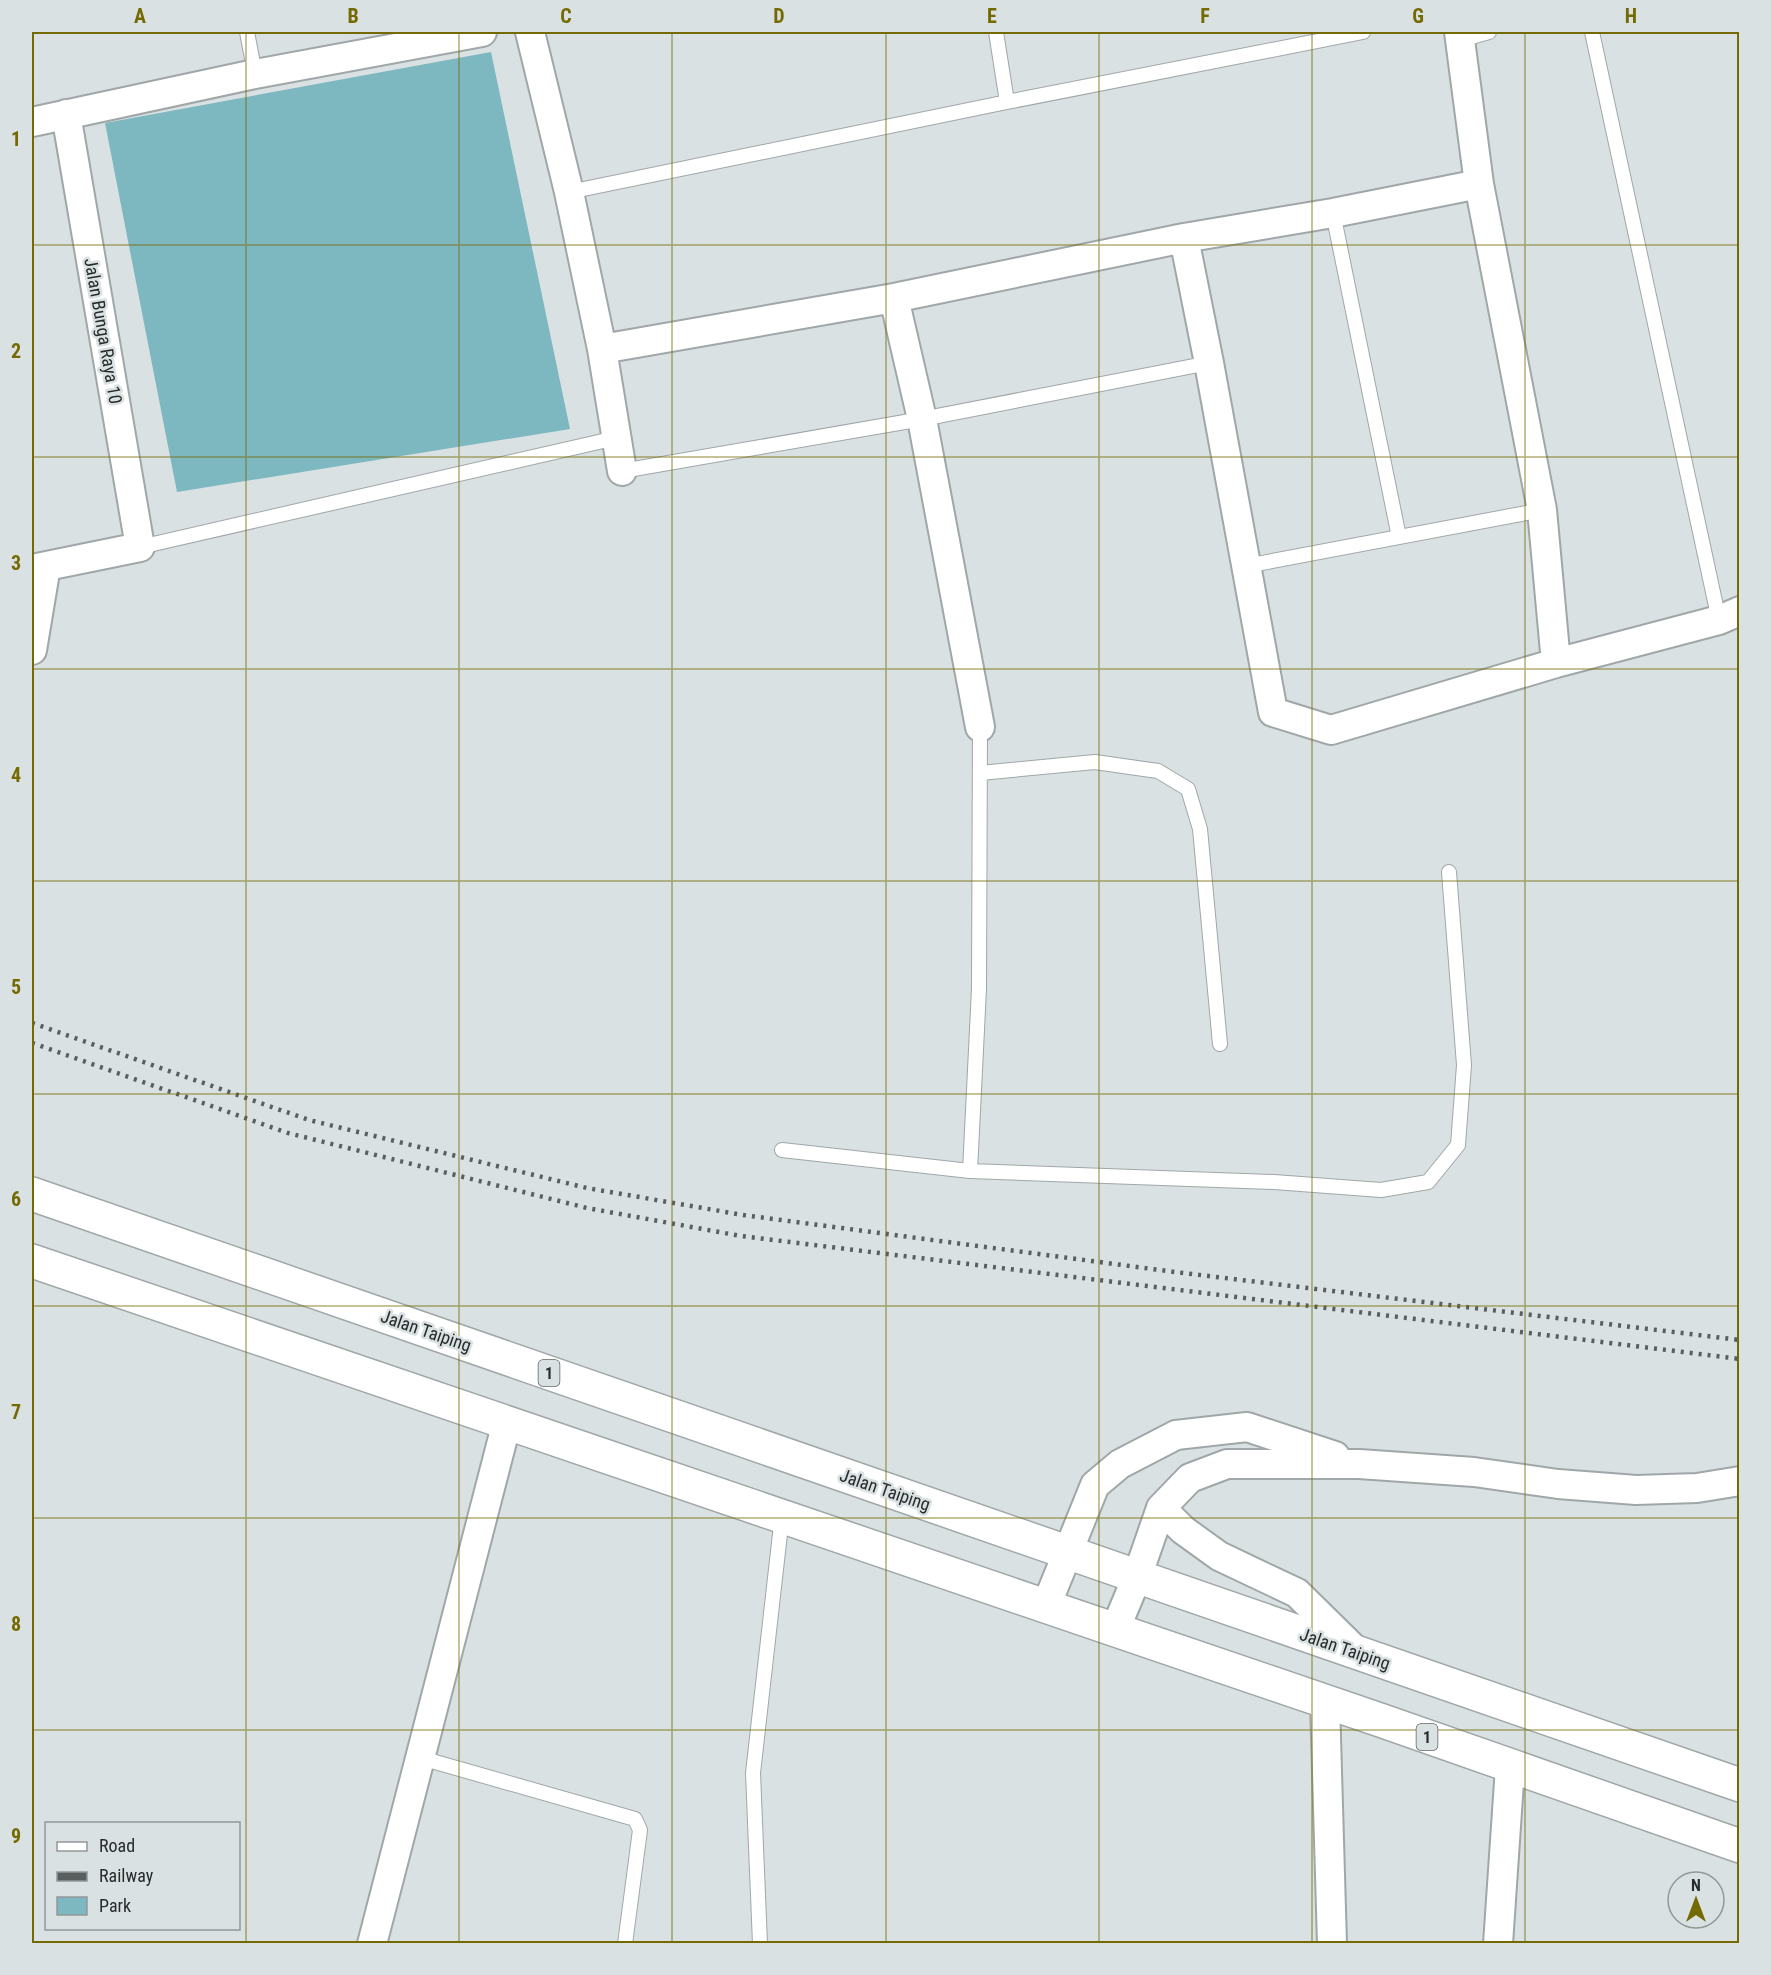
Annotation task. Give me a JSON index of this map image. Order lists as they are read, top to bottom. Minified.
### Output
{"streets":{"highway":["Jalan Taiping","1"],"street":["Jalan Bunga Raya 10"]},"legend":["Road","Railway","Park"],"north":"top","grid":{"columns":["A","B","C","D","E","F","G","H"],"rows":["1","2","3","4","5","6","7","8","9"]}}
